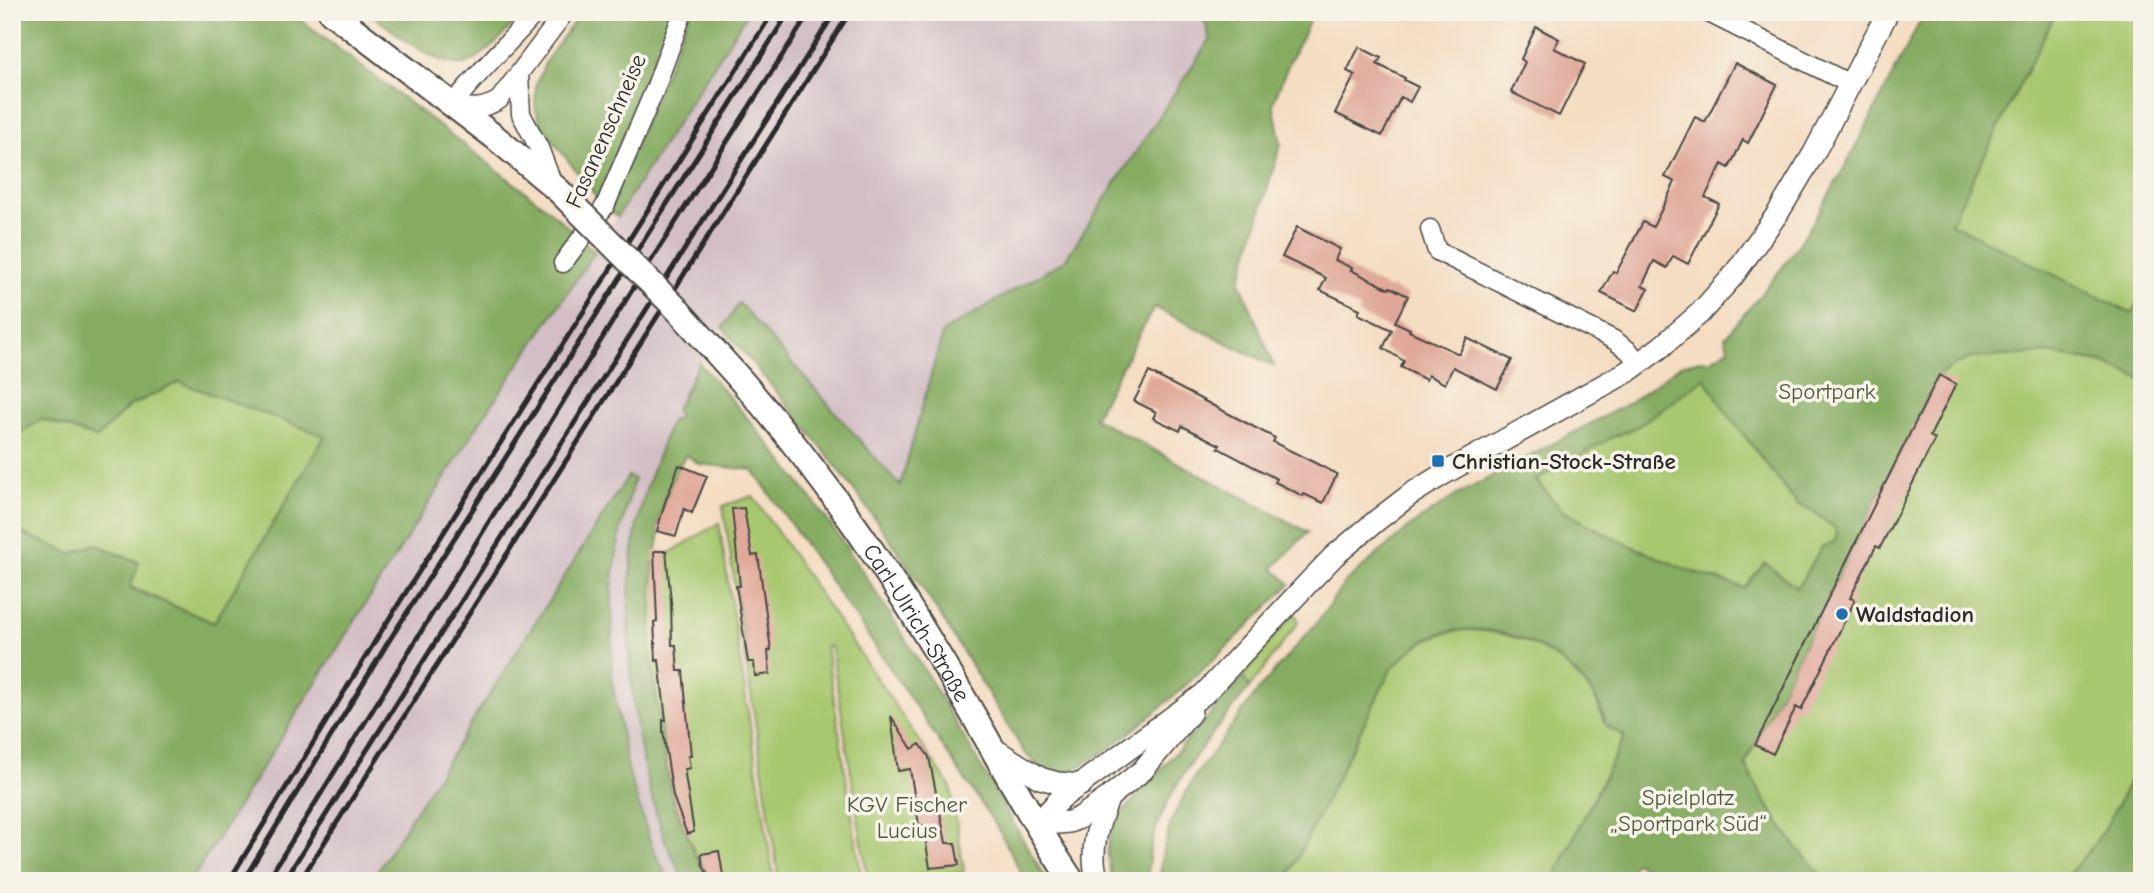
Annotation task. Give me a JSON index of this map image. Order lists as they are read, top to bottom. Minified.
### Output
{"streets":{"main road":["Carl-Ulrich-Straße"],"street":["Fasanenschneise"]},"parks":["Sportpark","Spielplatz „Sportpark Süd“","KGV Fischer Lucius"],"places":{"transit":["Christian-Stock-Straße"],"other":["Waldstadion"]}}
